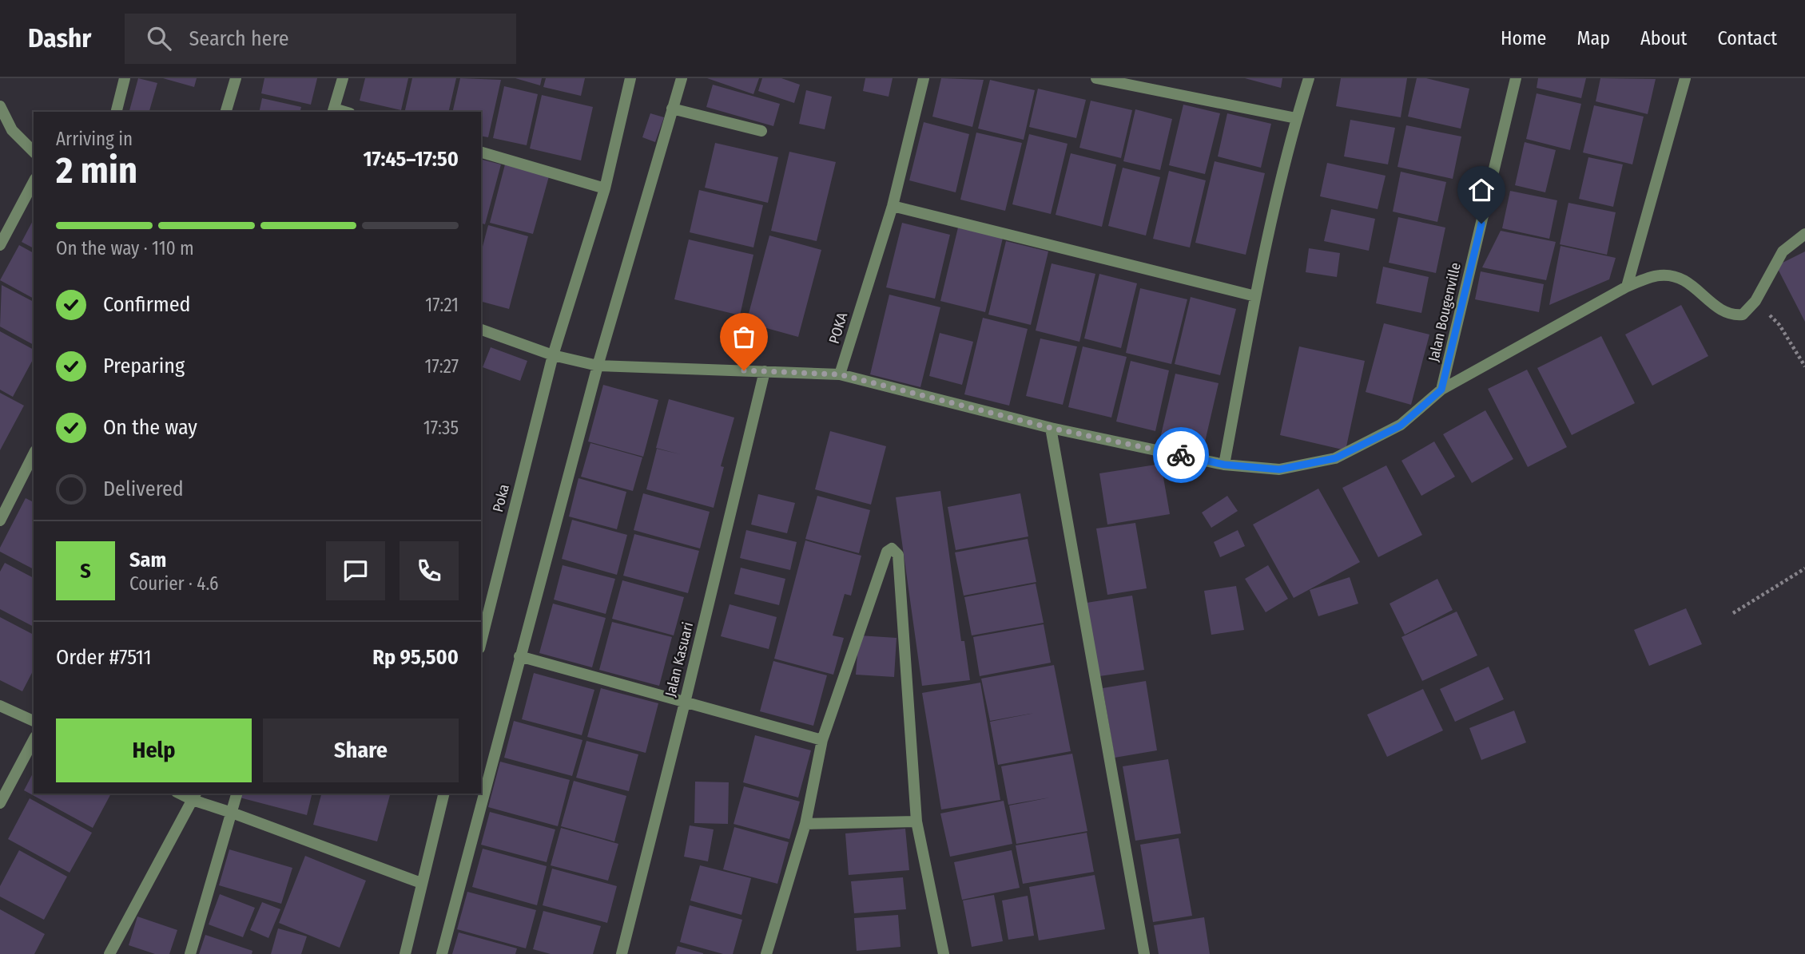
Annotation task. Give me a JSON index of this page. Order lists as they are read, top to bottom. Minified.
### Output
{"streets":{"street":["Jalan Bougenville","POKA","Poka","Jalan Kasuari"]},"page":{"header":"Dashr","search":"Search here","nav":["Home","Map","About","Contact"],"heading":["2 min","Arriving in","17:45–17:50"],"panel":["Sam","Courier · 4.6","Order #7511","Rp 95,500"],"bar":"On the way · 110 m","list":[["Confirmed","17:21"],["Preparing","17:27"],["On the way","17:35"],"Delivered"],"round":"S","buttons":["Help","Share"]}}
